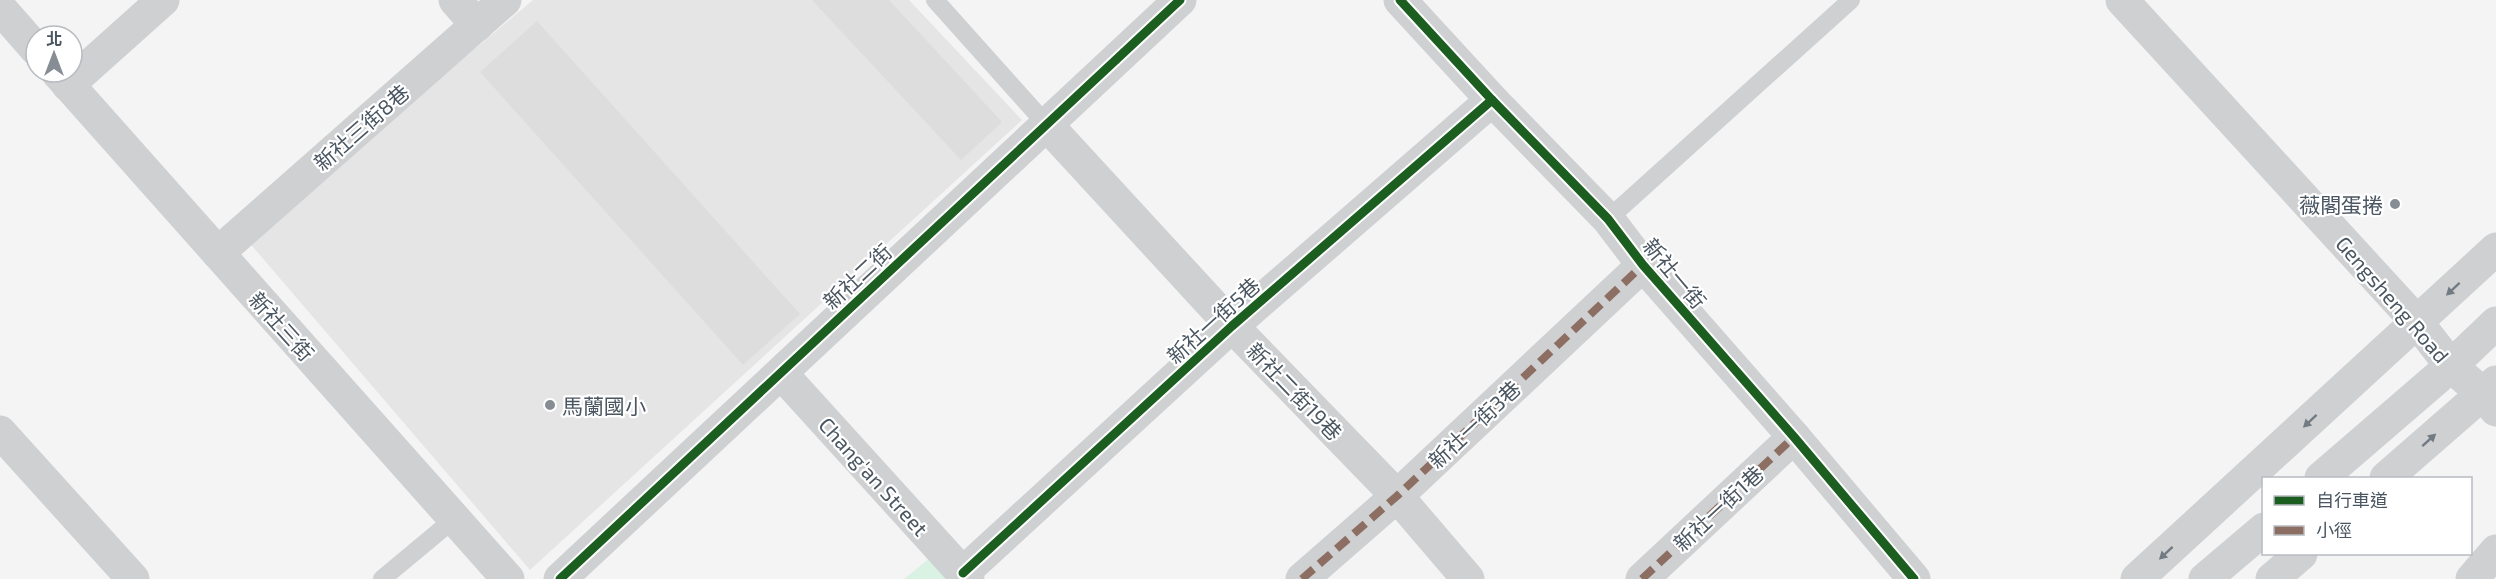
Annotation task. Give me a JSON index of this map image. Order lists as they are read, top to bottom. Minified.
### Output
{"streets":{"street":["新社三街8巷","新社一街","新社二街","Gengsheng Road","新社一街5巷","新社三街","新社二街19巷","新社一街3巷","Chang'an Street","新社一街1巷"]},"crossings":[["新社三街8巷","新社三街"],["新社一街","新社一街5巷"],["新社一街","新社一街3巷"],["新社一街","新社一街1巷"],["新社二街","新社二街19巷"],["新社二街","Chang'an Street"],["新社一街5巷","新社二街19巷"],["新社一街5巷","Chang'an Street"],["新社二街19巷","新社一街3巷"]],"places":["薇閣蛋捲","馬蘭國小"],"legend":["自行車道","小徑"],"north":"top"}
